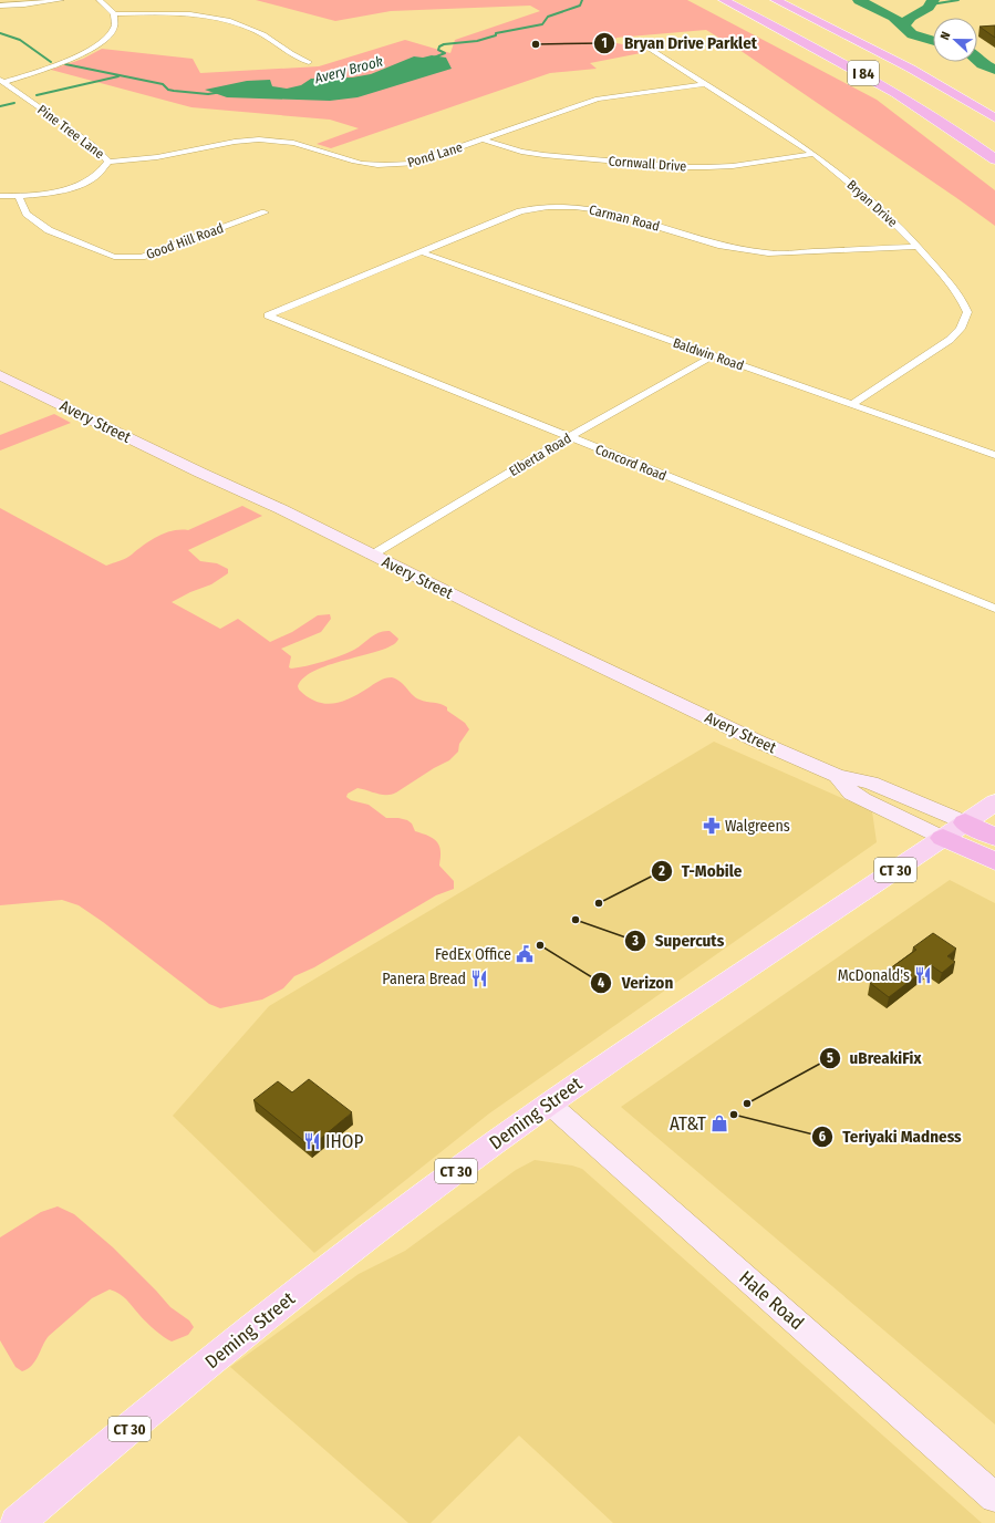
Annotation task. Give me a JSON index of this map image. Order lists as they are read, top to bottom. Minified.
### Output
{"streets":{"highway":["I 84"],"main road":["Avery Street","CT 30","Deming Street","Hale Road"],"street":["Pine Tree Lane","Pond Lane","Cornwall Drive","Bryan Drive","Carman Road","Good Hill Road","Baldwin Road","Elberta Road","Concord Road"]},"crossings":[["Pine Tree Lane","Pond Lane"],["Pine Tree Lane","Good Hill Road"],["Pond Lane","Cornwall Drive"],["Pond Lane","Bryan Drive"],["Cornwall Drive","Bryan Drive"],["Bryan Drive","Carman Road"],["Bryan Drive","Baldwin Road"],["Carman Road","Baldwin Road"],["Carman Road","Concord Road"],["Baldwin Road","Elberta Road"],["Avery Street","Elberta Road"],["Avery Street","Deming Street"],["Elberta Road","Concord Road"],["Deming Street","Hale Road"]],"water":["Avery Brook"],"places":{"other":["Bryan Drive Parklet","T-Mobile","Supercuts","Verizon","uBreakiFix","Teriyaki Madness"],"pharmacy":["Walgreens"],"public building":["FedEx Office"],"restaurant":["McDonald's","Panera Bread","IHOP"],"shop":["AT&T"]},"north":"left"}
